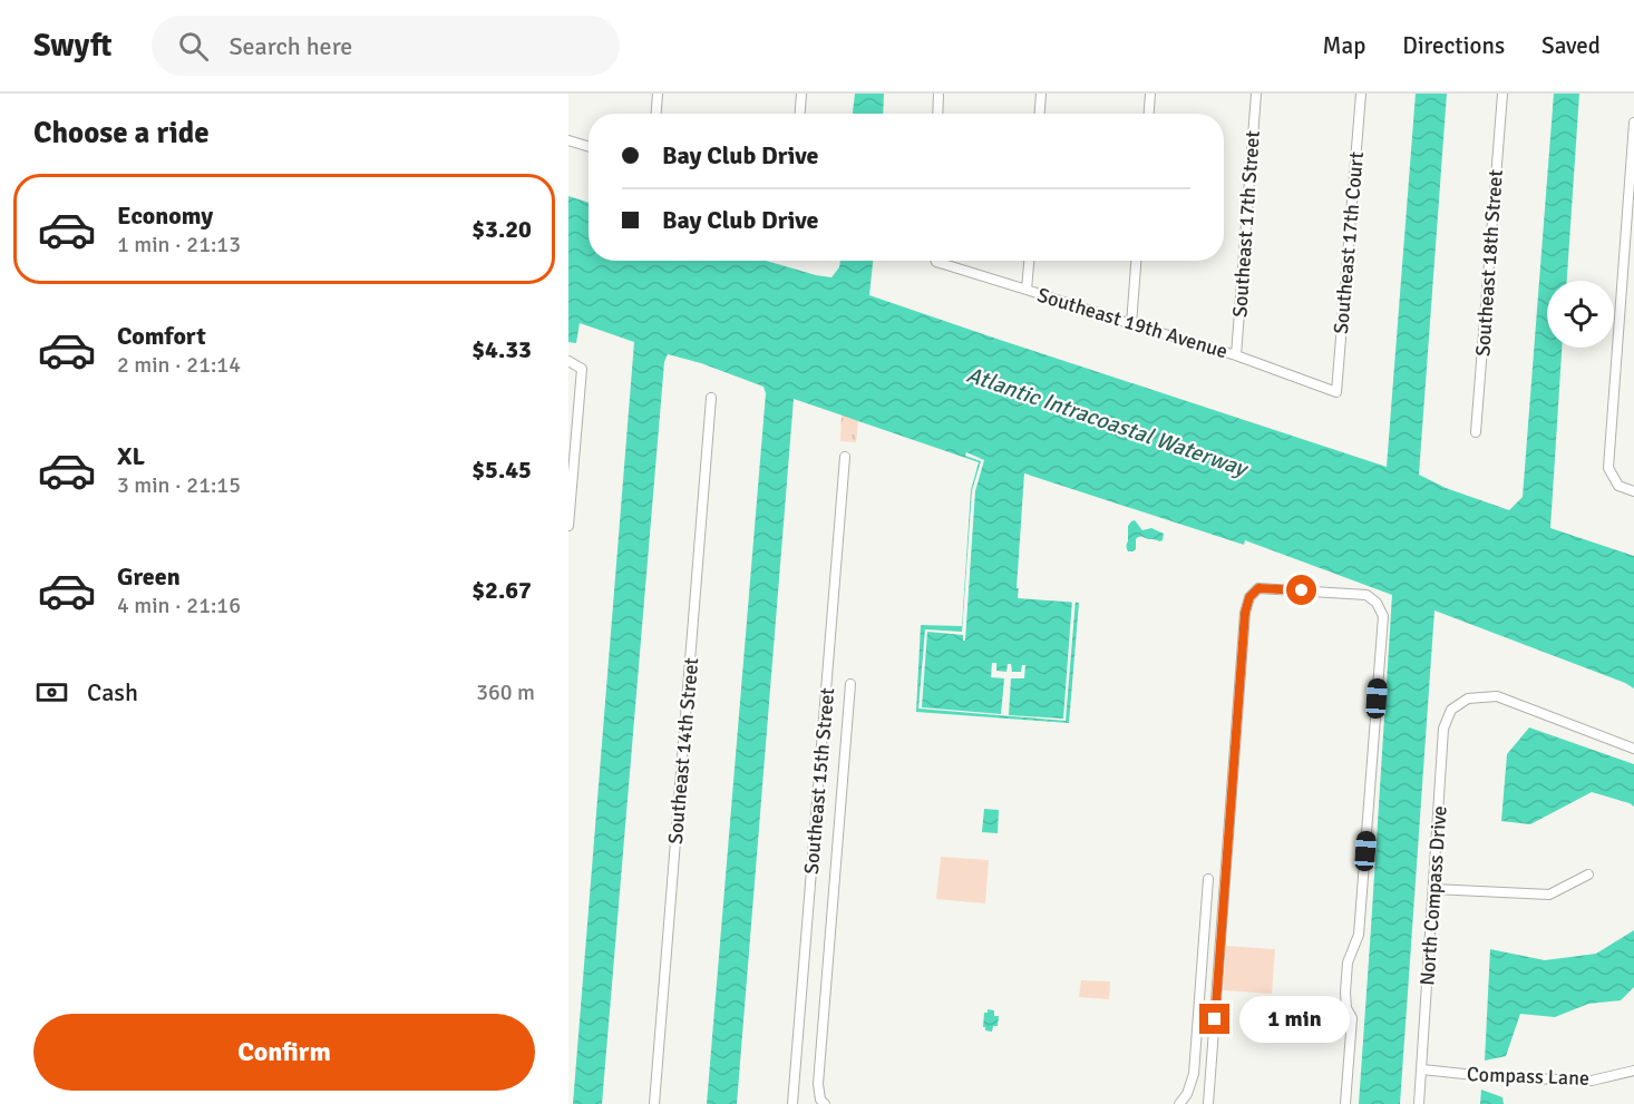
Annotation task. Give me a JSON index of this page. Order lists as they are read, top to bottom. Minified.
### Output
{"streets":{"street":["Southeast 17th Street","Southeast 17th Court","Southeast 18th Street","Southeast 19th Avenue","Southeast 14th Street","Southeast 15th Street","North Compass Drive","Compass Lane"]},"crossings":[["Southeast 17th Street","Southeast 19th Avenue"],["Southeast 17th Court","Southeast 19th Avenue"],["North Compass Drive","Compass Lane"]],"water":["Atlantic Intracoastal Waterway"],"page":{"header":"Swyft","search":"Search here","nav":["Map","Directions","Saved"],"heading":"Choose a ride","banner":["Bay Club Drive","Bay Club Drive"],"list":[{"name":"Economy","note":"1 min · 21:13","value":"$3.20"},{"name":"Comfort","note":"2 min · 21:14","value":"$4.33"},{"name":"XL","note":"3 min · 21:15","value":"$5.45"},{"name":"Green","note":"4 min · 21:16","value":"$2.67"}],"pay":["Cash","360 m"],"bubble":"1 min","buttons":"Confirm"}}
